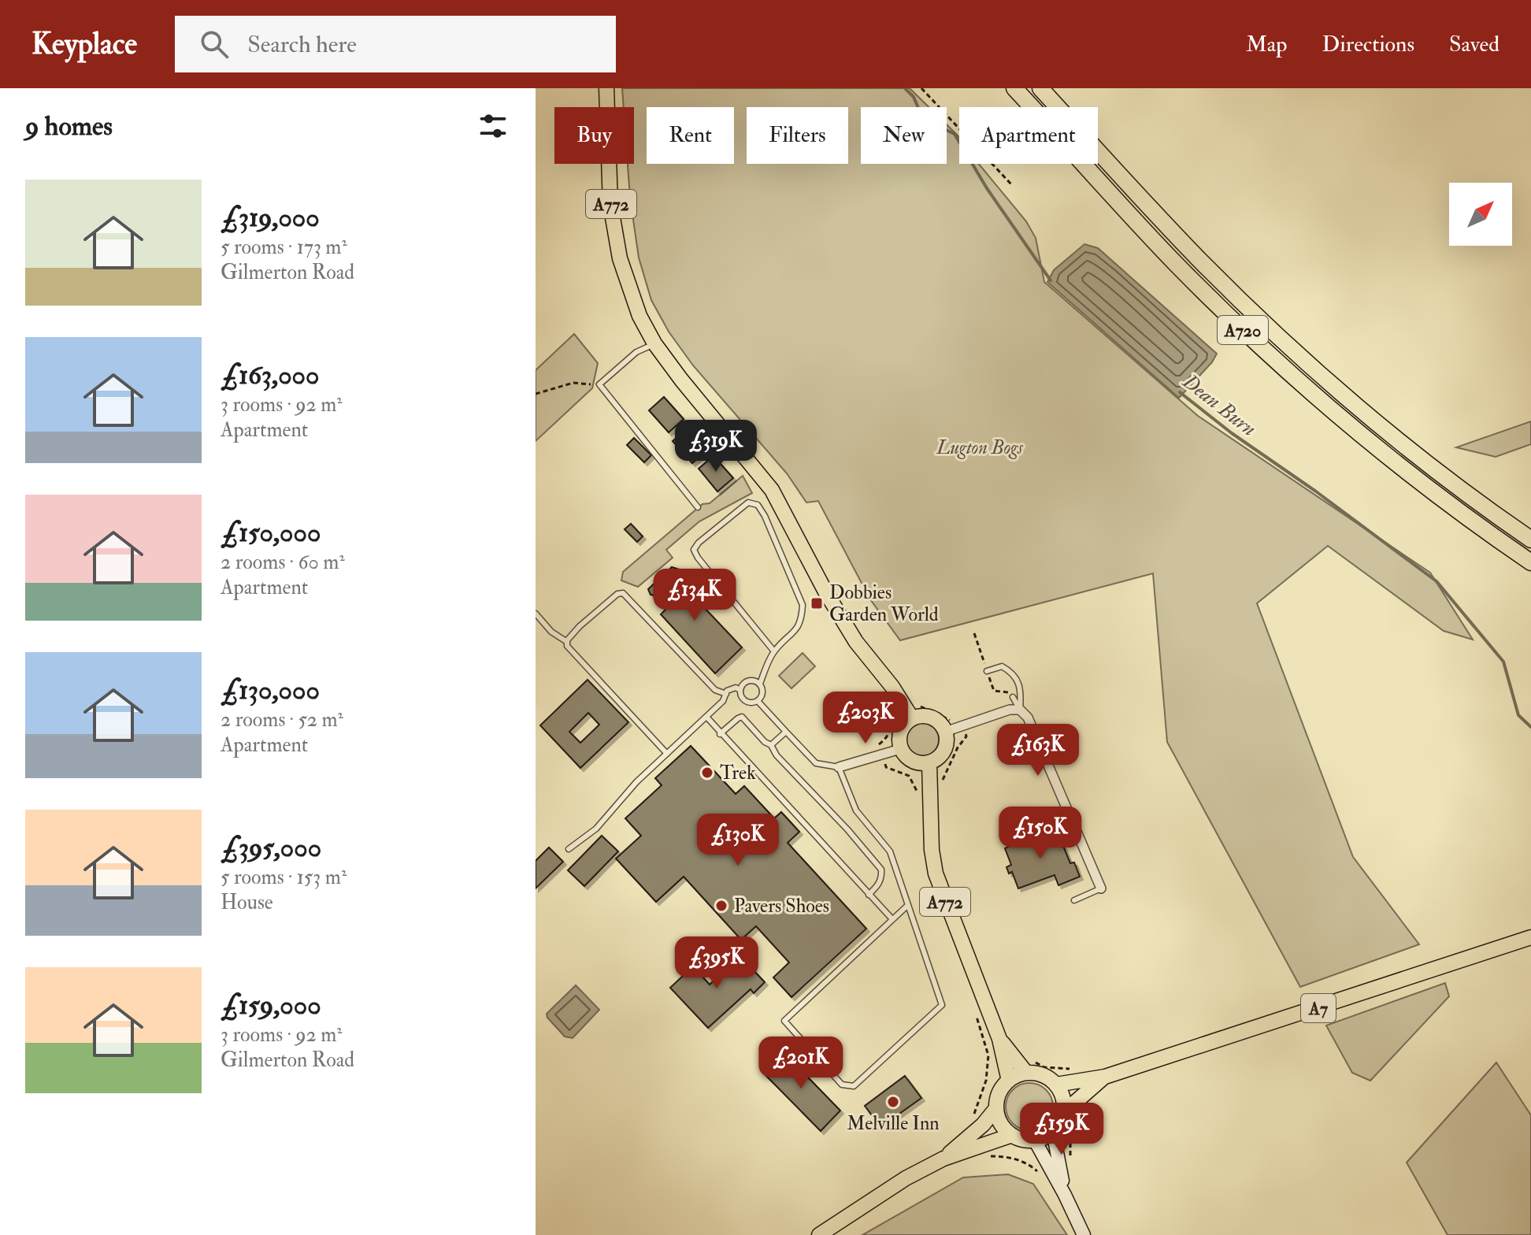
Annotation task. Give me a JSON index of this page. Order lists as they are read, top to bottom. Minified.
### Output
{"streets":{"highway":["A720"],"main road":["A772","A7"]},"crossings":[["A772","A7"]],"water":["Dean Burn"],"parks":["Lugton Bogs"],"places":{"transit":["Dobbies Garden World"],"other":["Trek","Pavers Shoes","Melville Inn"]},"north":"top right","page":{"header":"Keyplace","search":"Search here","nav":["Map","Directions","Saved"],"heading":"9 homes","chip":["Buy","Rent","Filters","New","Apartment"],"list":[{"name":"£319,000","note":"5 rooms · 173 m² · Gilmerton Road"},{"name":"£163,000","note":"3 rooms · 92 m² · Apartment"},{"name":"£150,000","note":"2 rooms · 60 m² · Apartment"},{"name":"£130,000","note":"2 rooms · 52 m² · Apartment"},{"name":"£395,000","note":"5 rooms · 153 m² · House"},{"name":"£159,000","note":"3 rooms · 92 m² · Gilmerton Road"}],"price":["£319K","£134K","£203K","£163K","£150K","£130K","£395K","£201K","£159K"]}}
